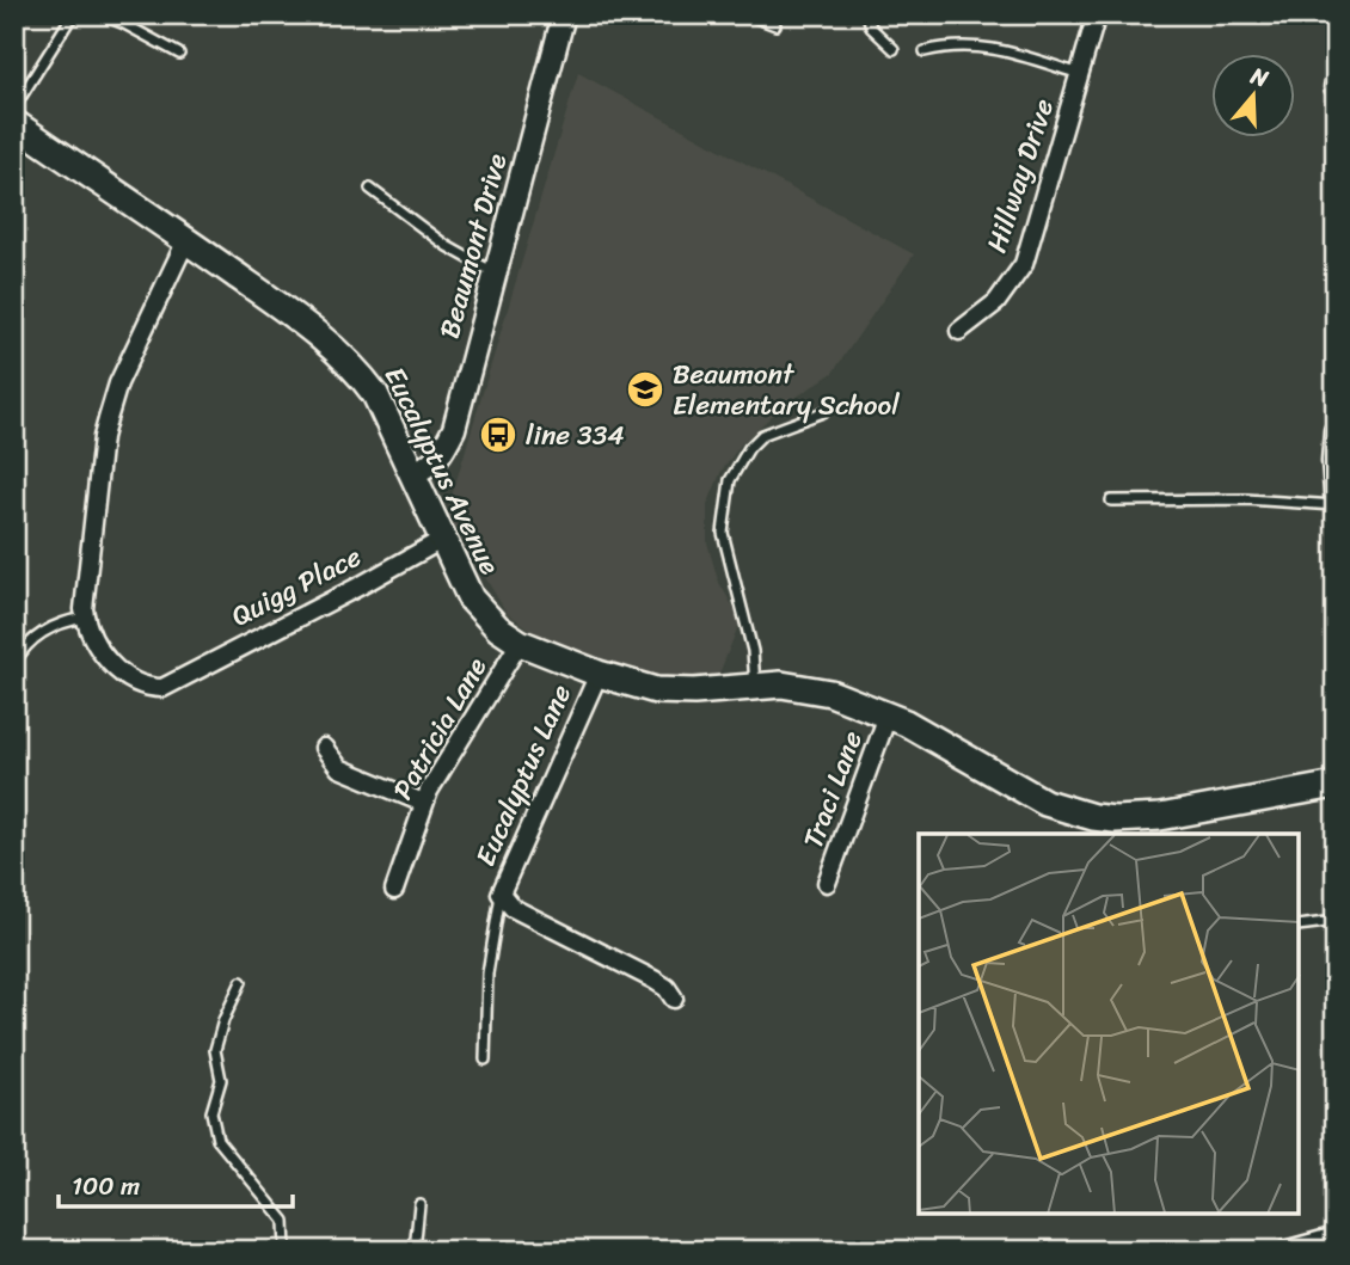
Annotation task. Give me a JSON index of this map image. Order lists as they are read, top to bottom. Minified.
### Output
{"streets":{"main road":["Eucalyptus Avenue"],"street":["Hillway Drive","Beaumont Drive","Quigg Place","Patricia Lane","Eucalyptus Lane","Traci Lane"]},"crossings":[["Beaumont Drive","Eucalyptus Avenue"],["Eucalyptus Avenue","Quigg Place"],["Eucalyptus Avenue","Patricia Lane"],["Eucalyptus Avenue","Eucalyptus Lane"],["Eucalyptus Avenue","Traci Lane"]],"places":{"school or university":["Beaumont Elementary School"],"bus stop":["line 334"]},"scale_bar":"100 m","north":"top"}
